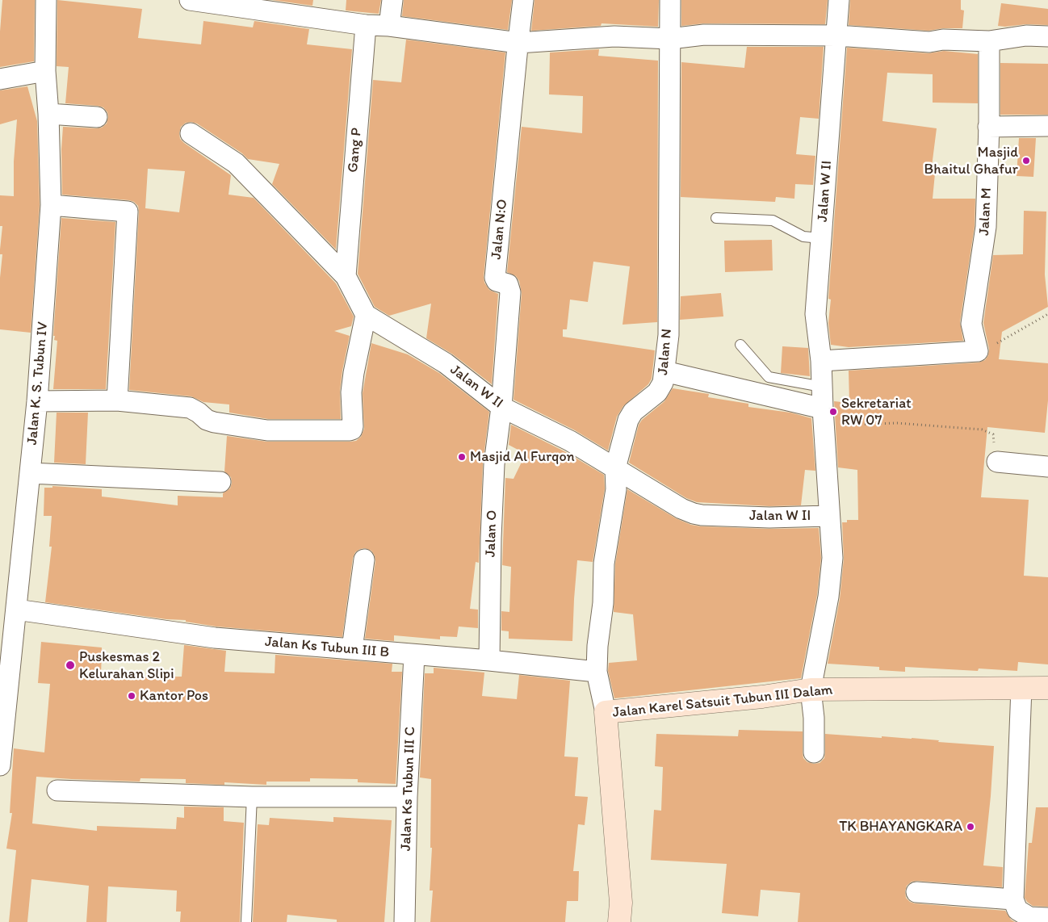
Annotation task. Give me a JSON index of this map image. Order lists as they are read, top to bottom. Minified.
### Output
{"streets":{"street":["Gang P","Jalan W II","Jalan M","Jalan N:O","Jalan N","Jalan K. S. Tubun IV","Jalan O","Jalan Ks Tubun III B","Jalan Karel Satsuit Tubun III Dalam","Jalan Ks Tubun III C"]},"crossings":[["Jalan W II","Jalan N:O"],["Jalan W II","Jalan N"],["Jalan W II","Jalan O"],["Jalan W II","Jalan Karel Satsuit Tubun III Dalam"],["Jalan N:O","Jalan O"],["Jalan N","Jalan Ks Tubun III B"],["Jalan K. S. Tubun IV","Jalan Ks Tubun III B"],["Jalan O","Jalan Ks Tubun III B"],["Jalan Ks Tubun III B","Jalan Ks Tubun III C"]],"places":["Masjid Bhaitul Ghafur","Sekretariat RW 07","Masjid Al Furqon","Puskesmas 2 Kelurahan Slipi","Kantor Pos","TK BHAYANGKARA"]}
